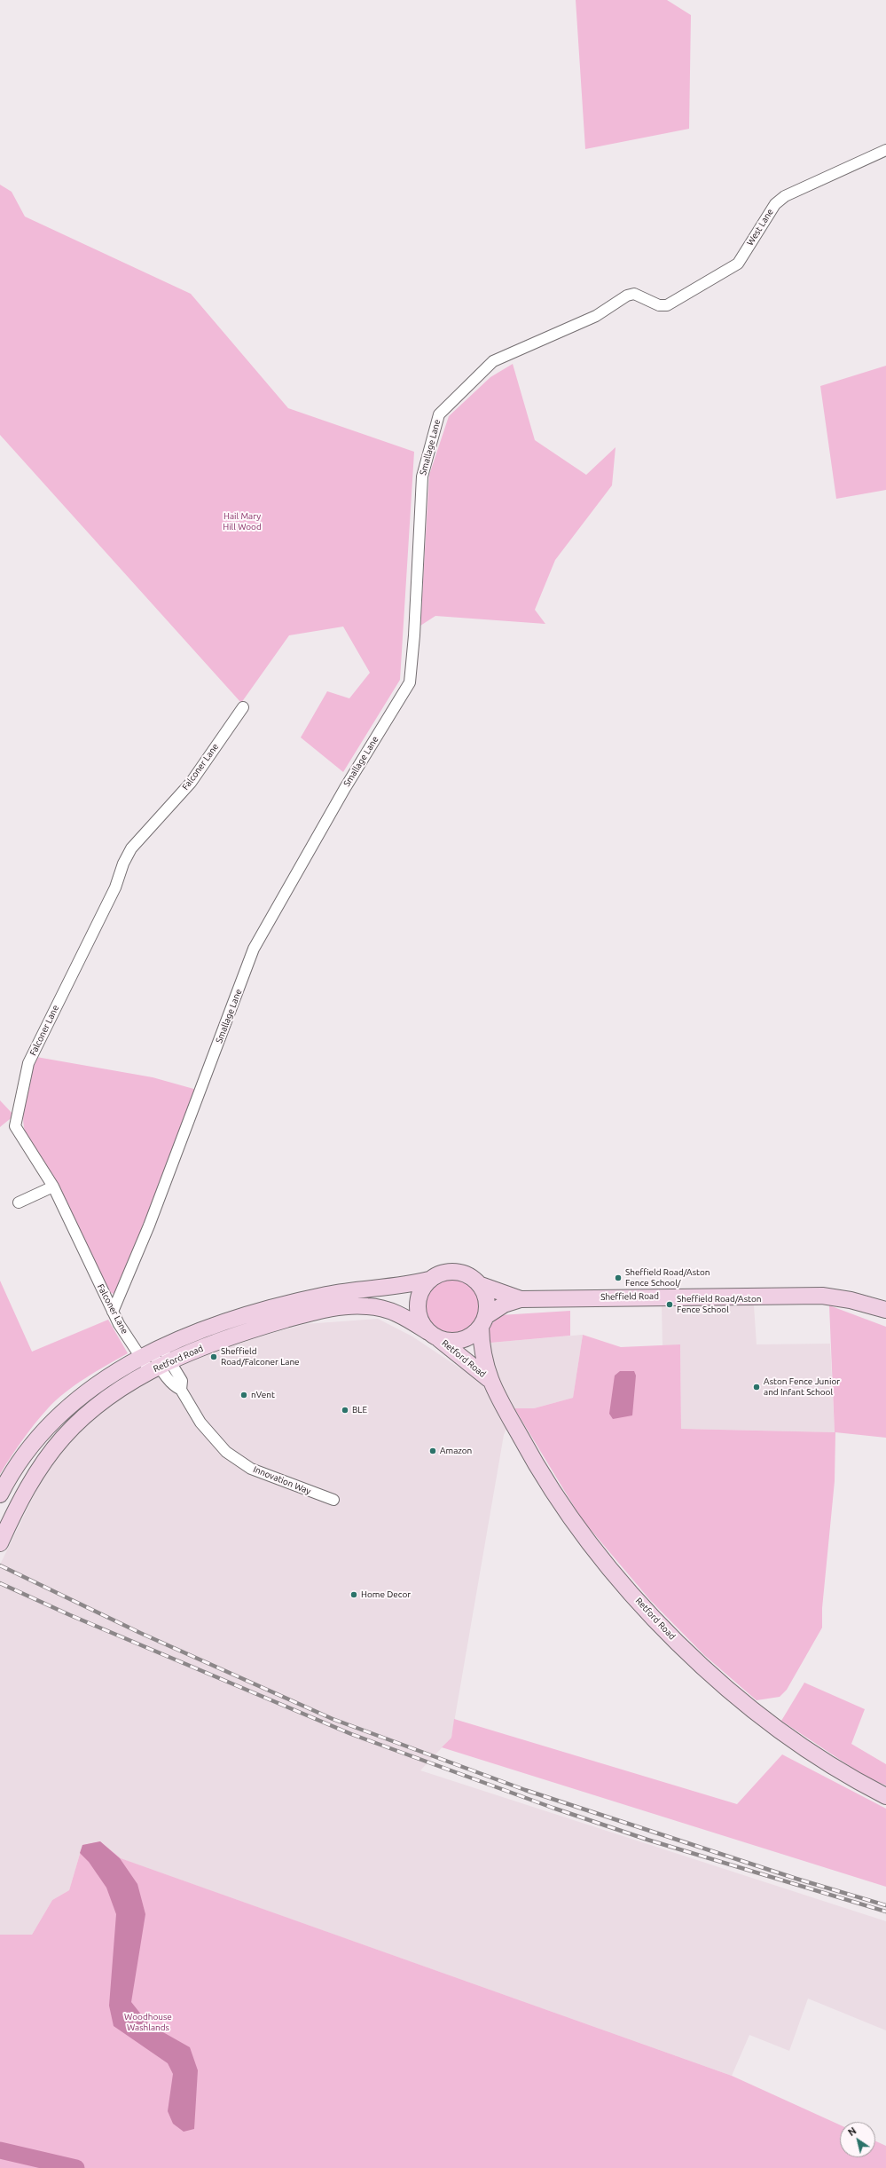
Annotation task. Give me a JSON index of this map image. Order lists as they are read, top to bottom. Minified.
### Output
{"streets":{"main road":["Sheffield Road","Retford Road"],"street":["West Lane","Smallage Lane","Falconer Lane","Innovation Way"]},"crossings":[["West Lane","Smallage Lane"],["Smallage Lane","Falconer Lane"],["Falconer Lane","Retford Road"],["Falconer Lane","Innovation Way"],["Sheffield Road","Retford Road"],["Retford Road","Innovation Way"]],"parks":["Hail Mary Hill Wood","Woodhouse Washlands"],"places":["Sheffield Road/Aston Fence School/","Sheffield Road/Aston Fence School","Sheffield Road/Falconer Lane","Aston Fence Junior and Infant School","nVent","BLE","Amazon","Home Decor"],"north":"top left"}
